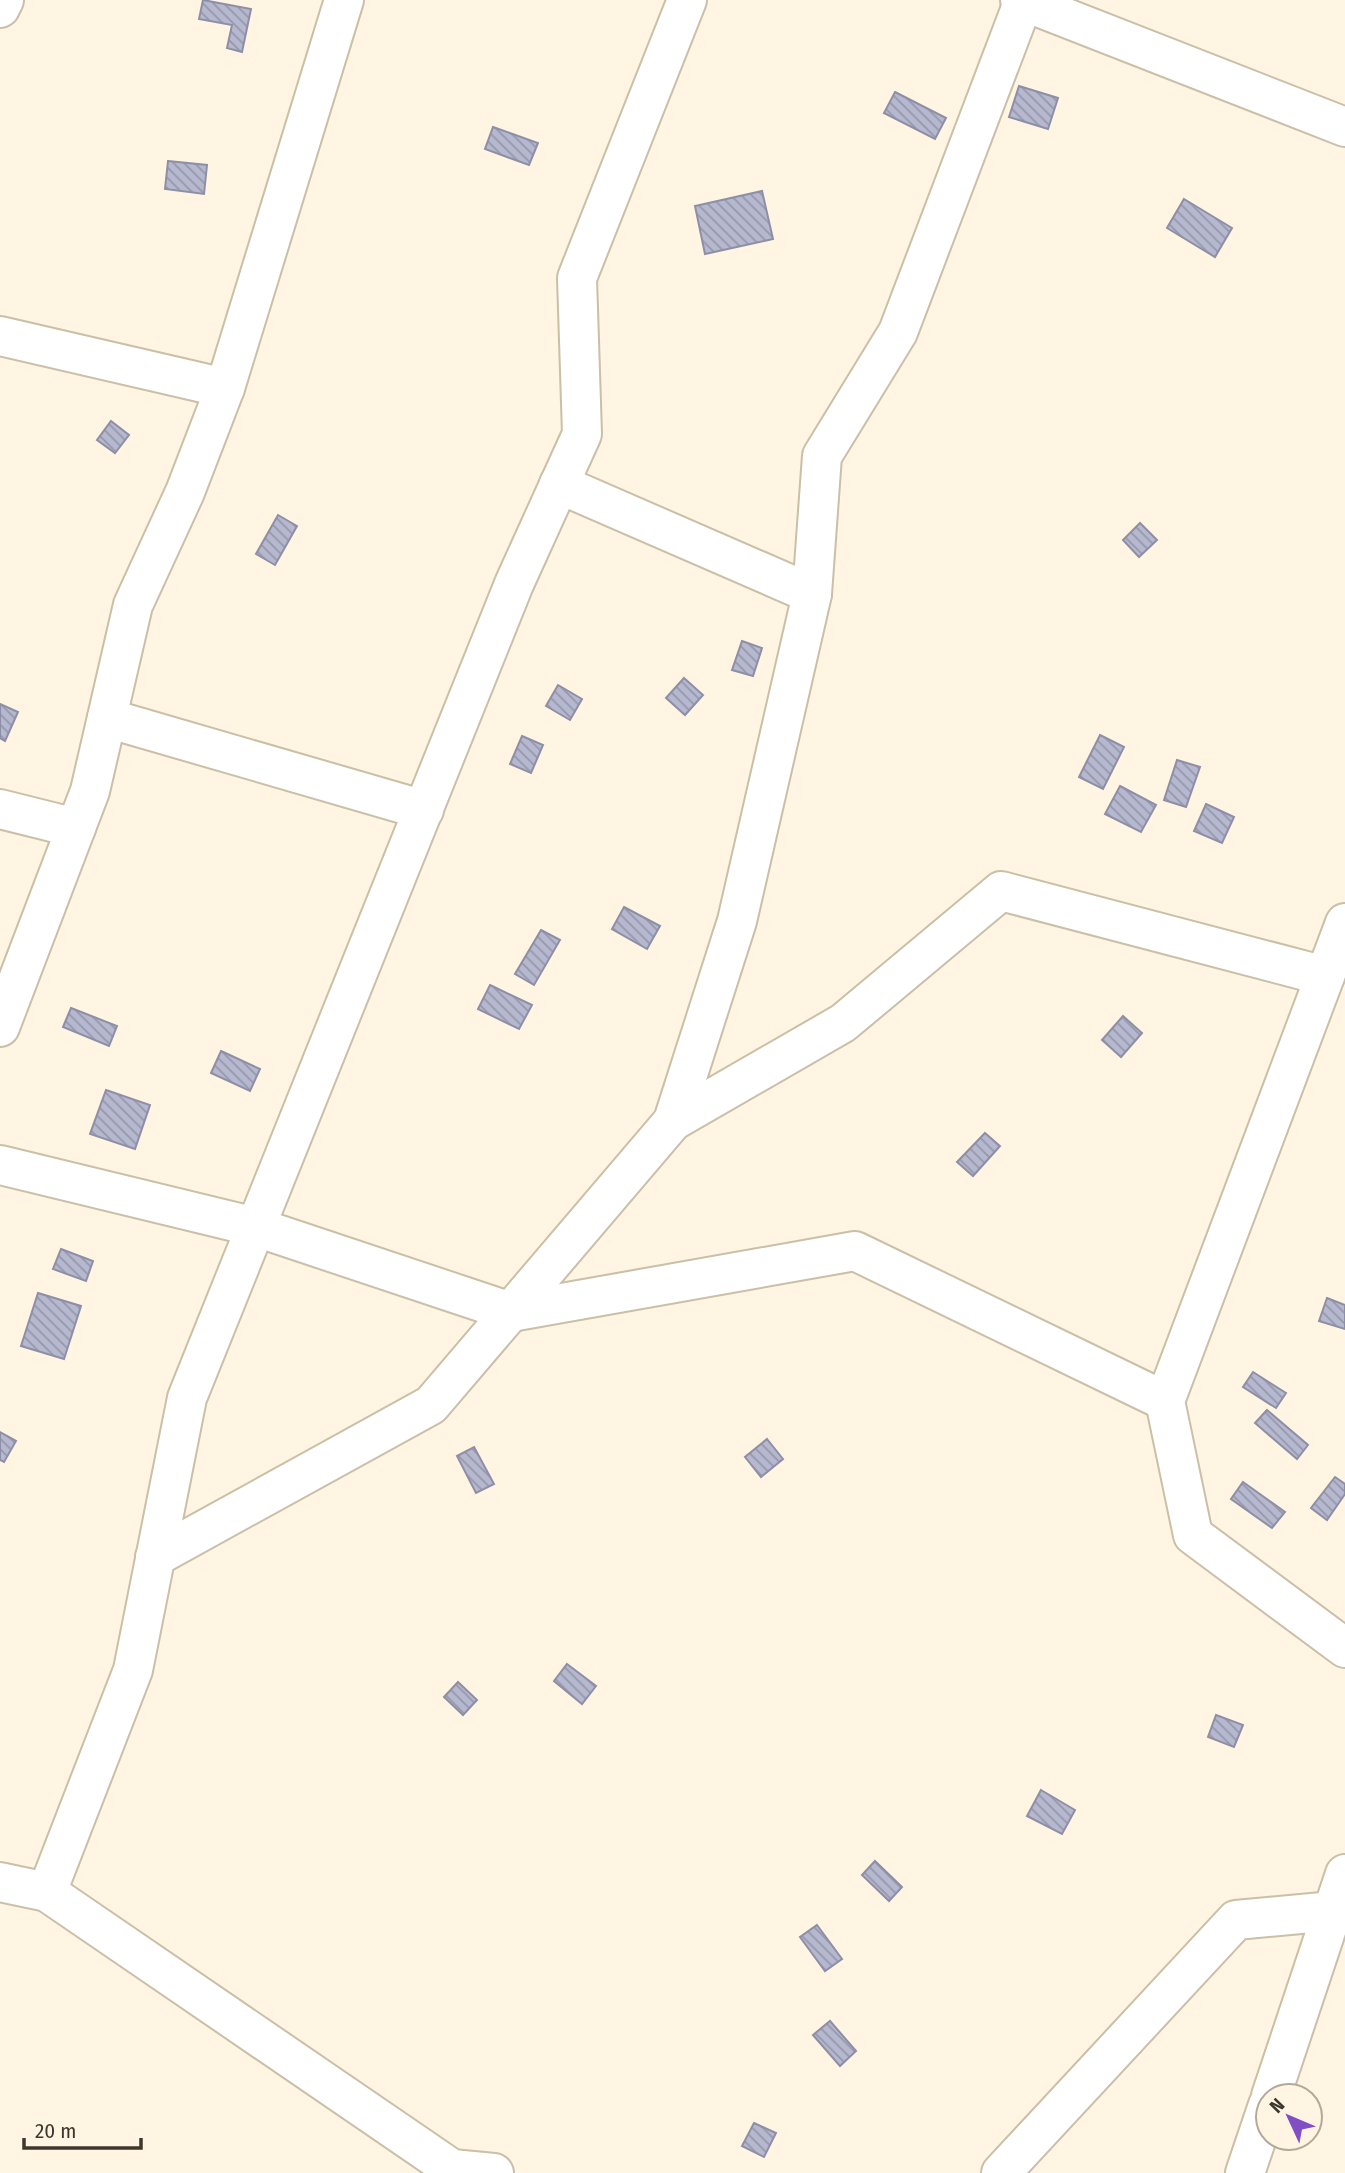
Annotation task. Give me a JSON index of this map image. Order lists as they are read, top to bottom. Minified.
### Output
{"scale_bar":"20 m","north":"top left"}
